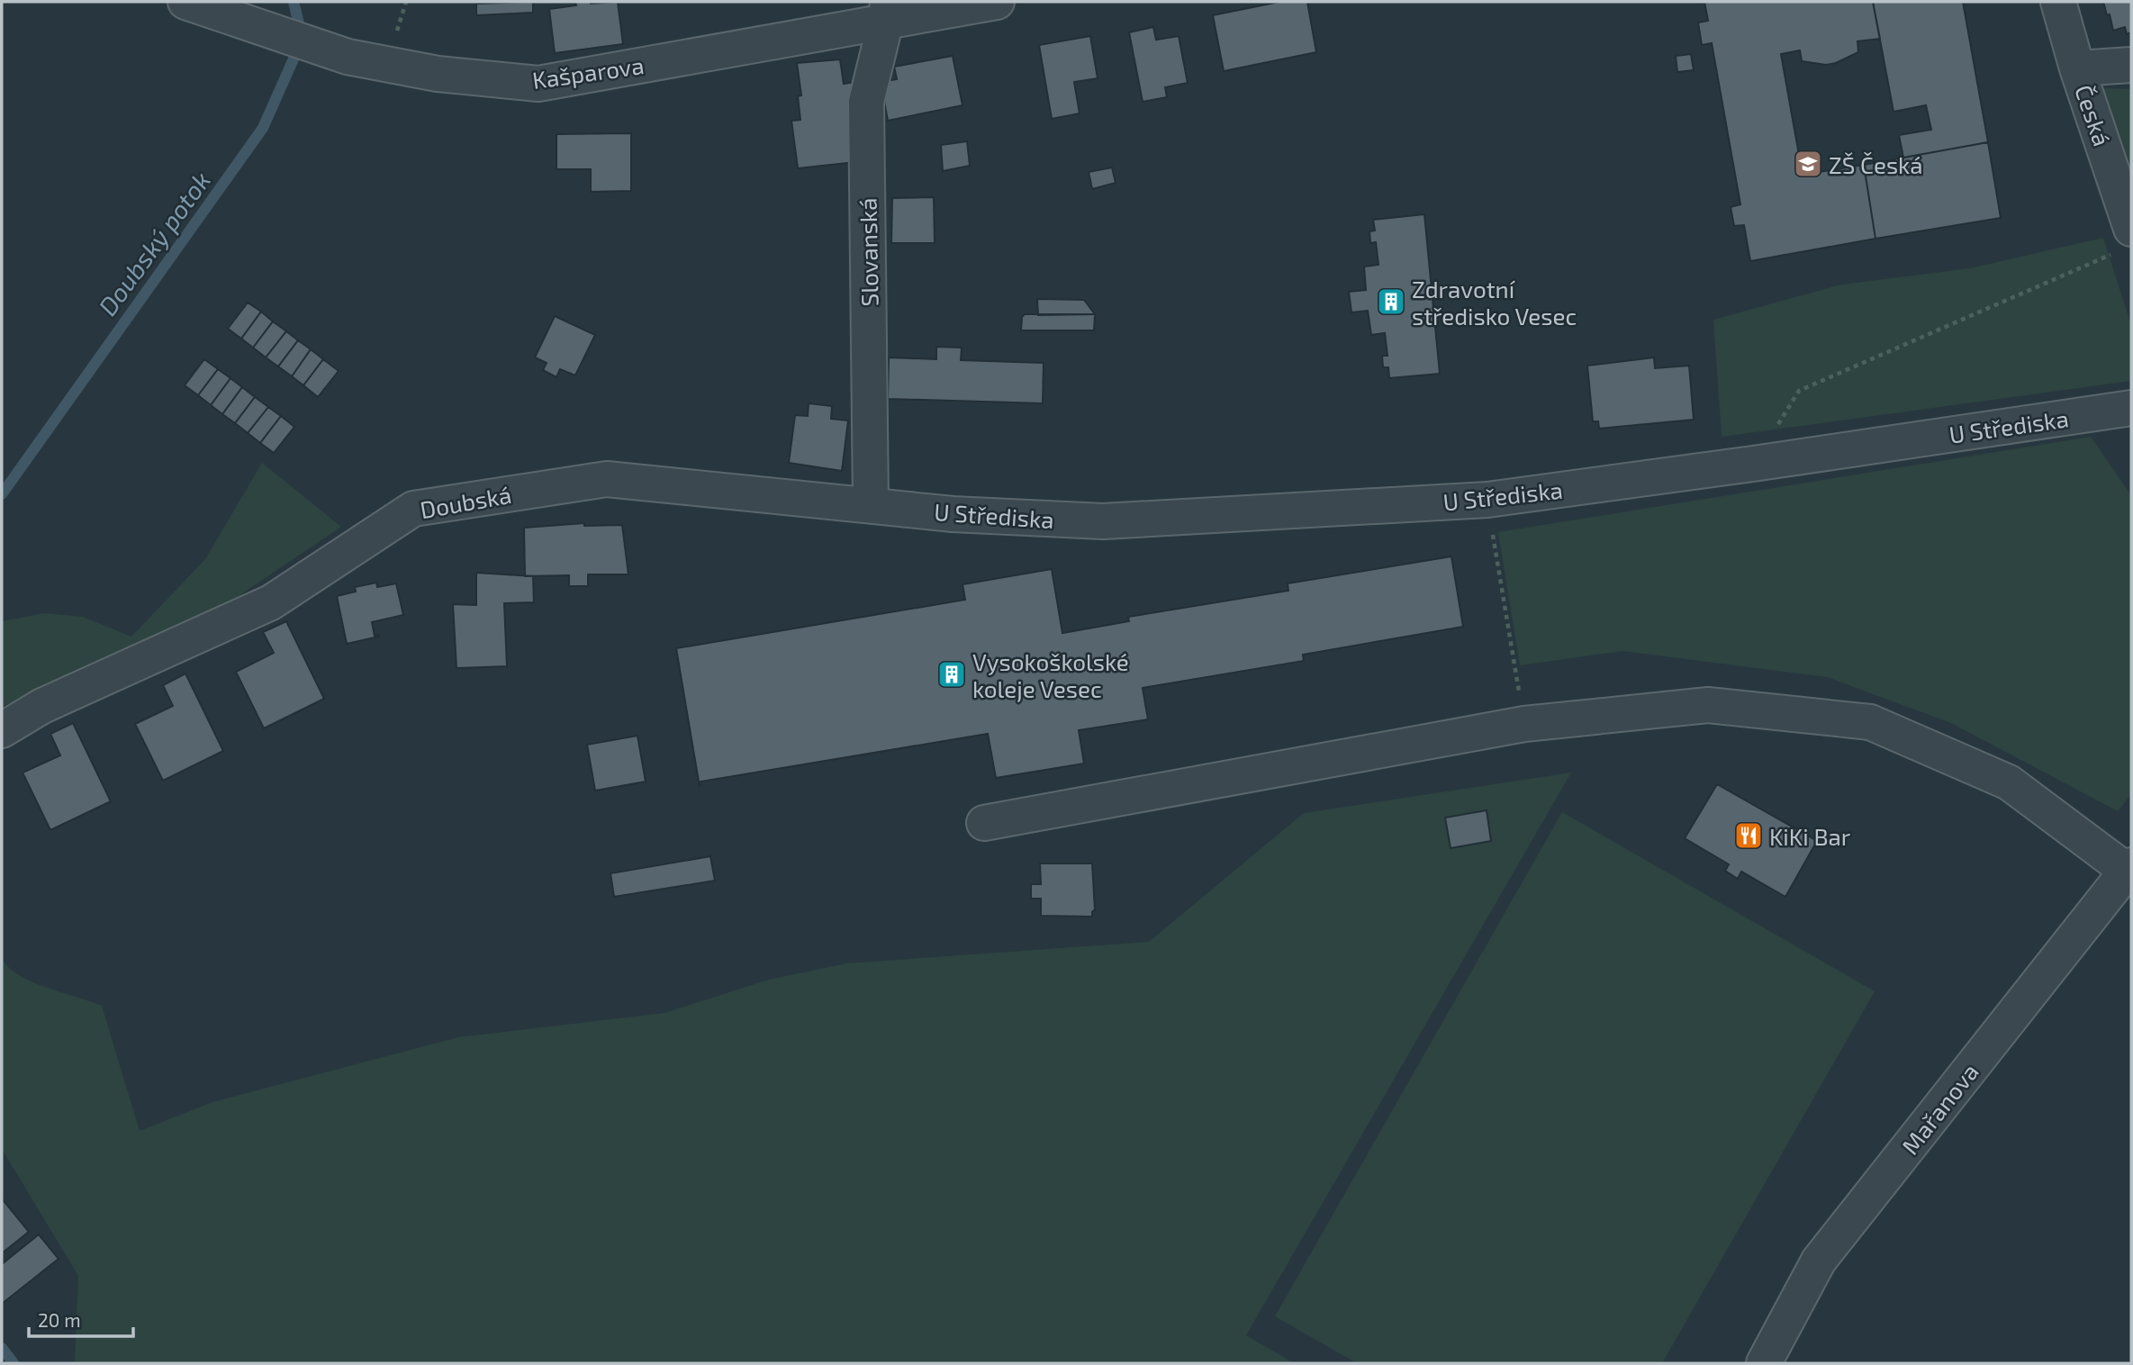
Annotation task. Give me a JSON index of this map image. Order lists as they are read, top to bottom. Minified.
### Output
{"streets":{"street":["Kašparova","Česká","Slovanská","U Střediska","Doubská","Mařanova"]},"crossings":[["Kašparova","Slovanská"],["Slovanská","U Střediska"],["Slovanská","Doubská"],["U Střediska","Doubská"]],"water":["Doubský potok"],"places":{"school or university":["ZŠ Česká"],"building":["Zdravotní středisko Vesec","Vysokoškolské koleje Vesec"],"restaurant":["KiKi Bar"]},"scale_bar":"20 m"}
